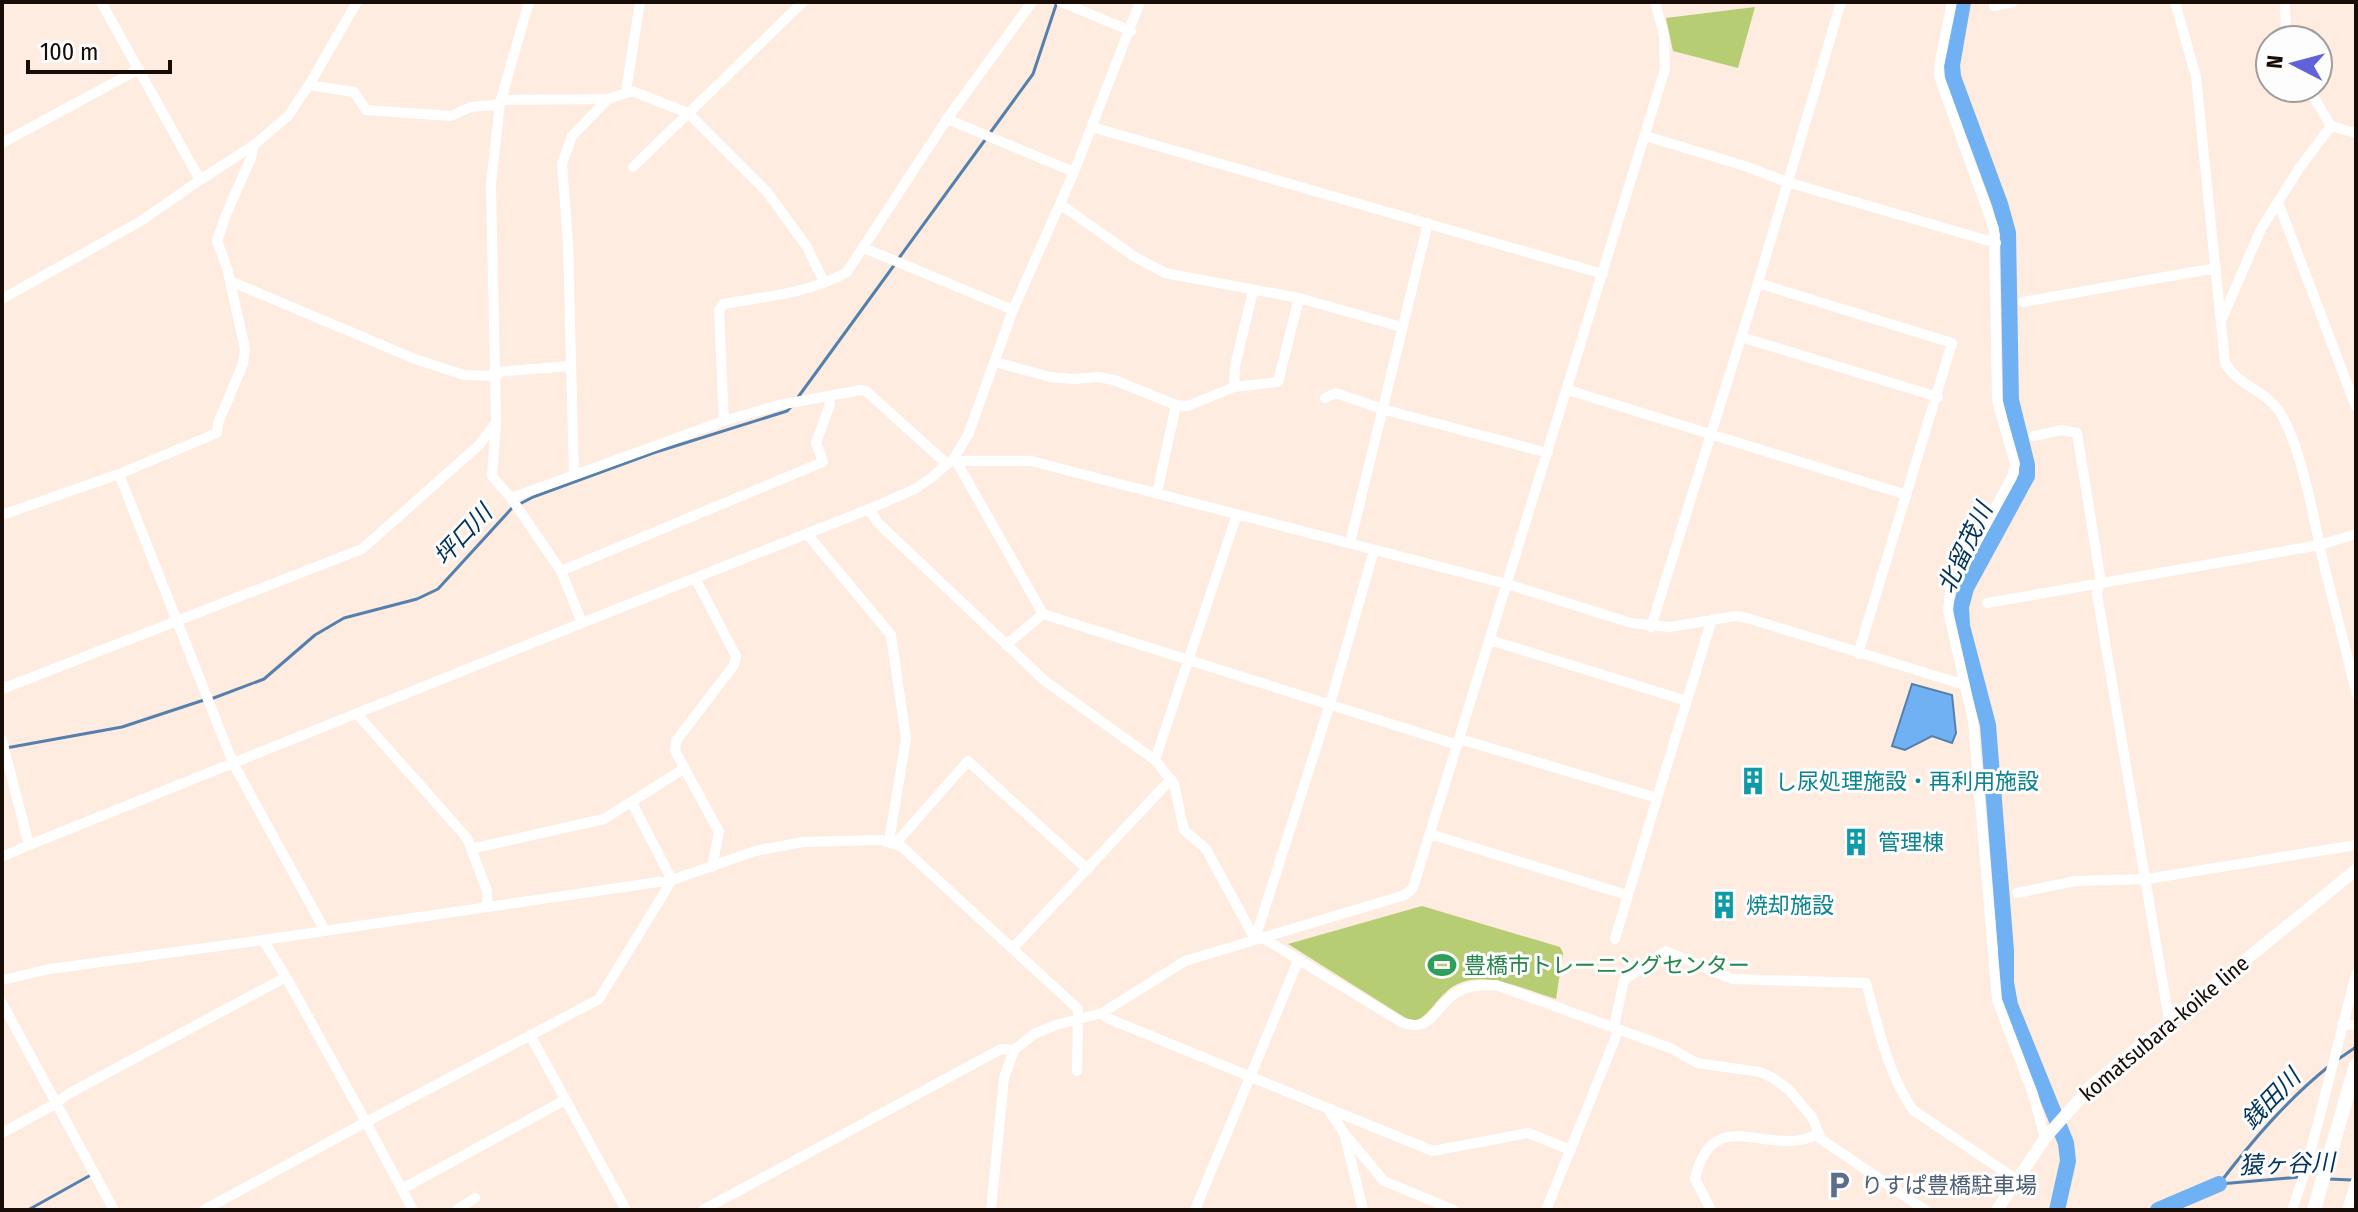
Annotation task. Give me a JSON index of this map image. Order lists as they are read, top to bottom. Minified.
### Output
{"streets":{"main road":["komatsubara-koike line"]},"water":["坪口川","北留茂川","銭田川","猿ヶ谷川"],"places":{"building":["し尿処理施設・再利用施設","管理棟","焼却施設"],"sports":["豊橋市トレーニングセンター"],"parking":["りすぱ豊橋駐車場"]},"scale_bar":"100 m","north":"left"}
